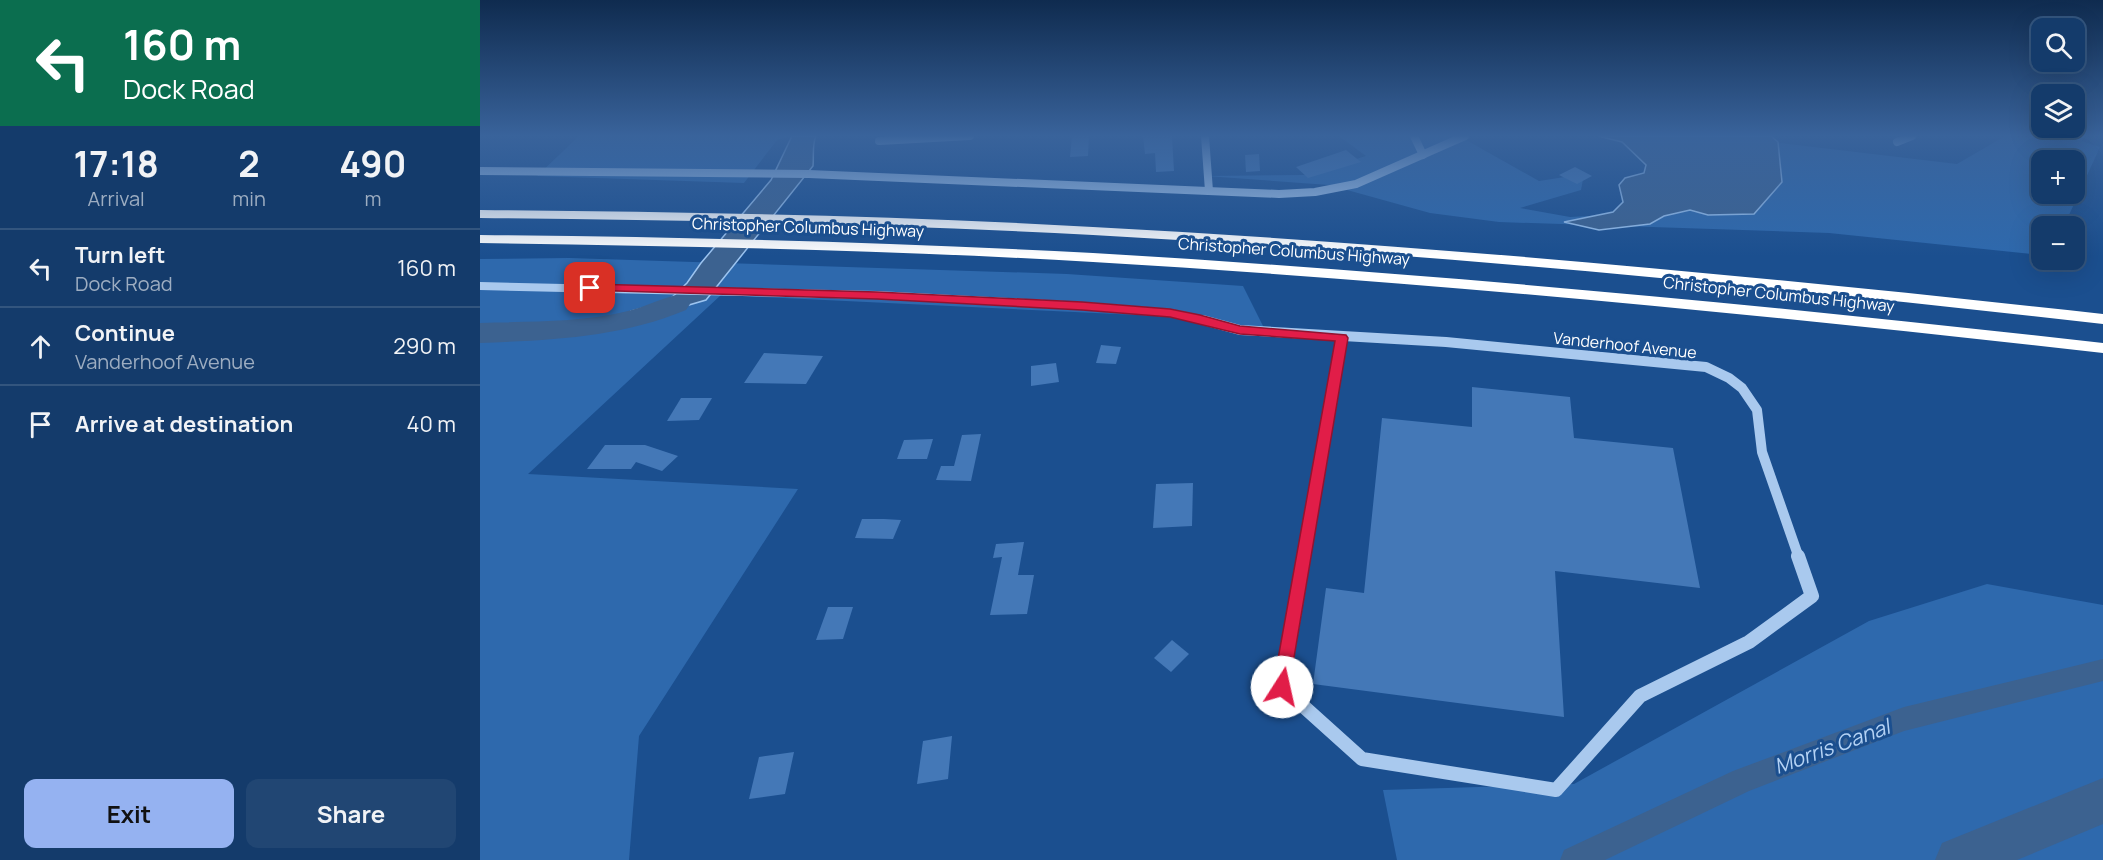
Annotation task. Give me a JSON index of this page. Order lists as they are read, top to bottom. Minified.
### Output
{"streets":{"highway":["Christopher Columbus Highway"],"street":["Vanderhoof Avenue"]},"water":["Morris Canal"],"page":{"turn":["160 m","Dock Road"],"map_buttons":["+","−"],"eta":["17:18","Arrival","2","min","490","m"],"list":[{"name":"Turn left","note":"Dock Road","value":"160 m"},{"name":"Continue","note":"Vanderhoof Avenue","value":"290 m"},{"name":"Arrive at destination","value":"40 m"}],"buttons":["Exit","Share"]}}
